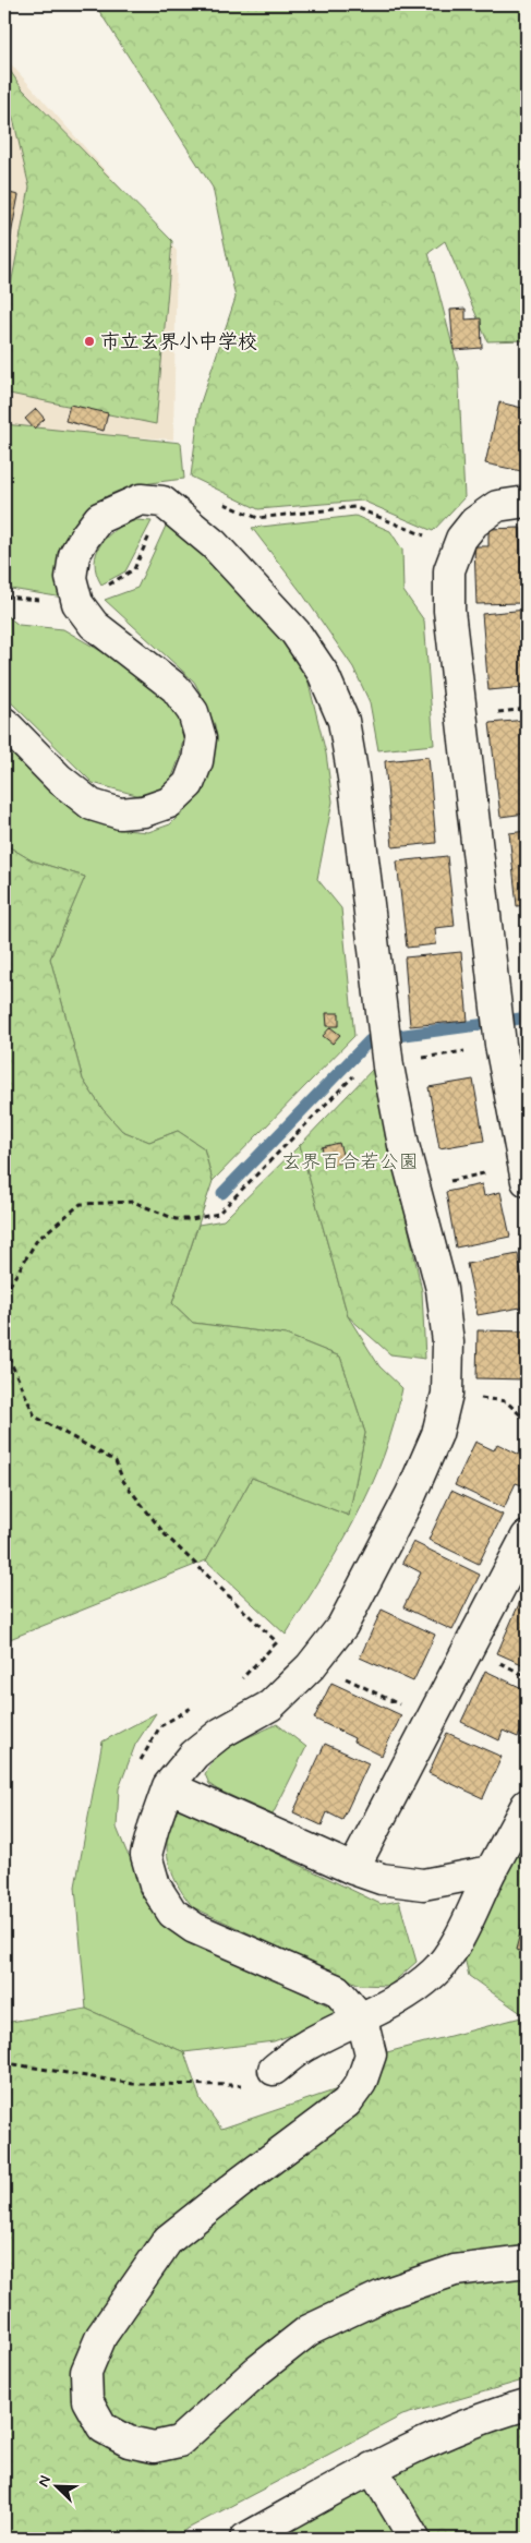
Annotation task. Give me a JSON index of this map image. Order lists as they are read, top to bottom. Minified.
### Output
{"parks":["玄界百合若公園"],"places":["市立玄界小中学校"],"north":"top left"}
